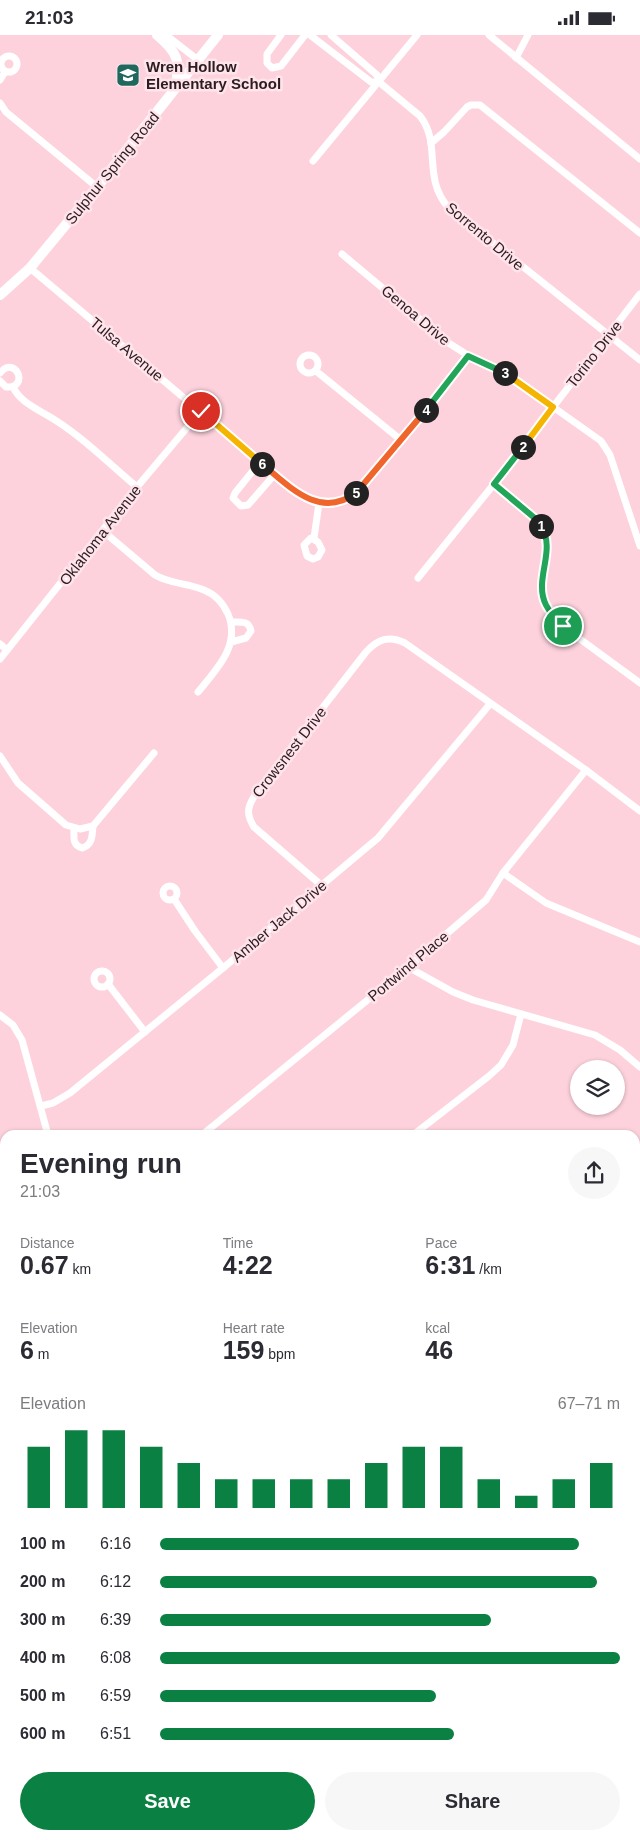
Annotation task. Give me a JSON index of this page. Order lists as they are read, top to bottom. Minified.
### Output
{"streets":{"main road":["Sulphur Spring Road"],"street":["Sorrento Drive","Genoa Drive","Tulsa Avenue","Torino Drive","Oklahoma Avenue","Crowsnest Drive","Amber Jack Drive","Portwind Place"]},"crossings":[["Sulphur Spring Road","Tulsa Avenue"],["Sorrento Drive","Torino Drive"],["Genoa Drive","Torino Drive"],["Tulsa Avenue","Oklahoma Avenue"],["Crowsnest Drive","Amber Jack Drive"]],"places":{"school or university":["Wren Hollow Elementary School"]},"page":{"status":"21:03","pins":["3","4","2","6","5","1"],"heading":["Evening run","21:03"],"stats":[["Distance","0.67 km"],["Time","4:22"],["Pace","6:31 /km"],["Elevation","6 m"],["Heart rate","159 bpm"],["kcal","46"]],"chart":["Elevation","67–71 m"],"list":[{"name":"100 m","note":"6:16"},{"name":"200 m","note":"6:12"},{"name":"300 m","note":"6:39"},{"name":"400 m","note":"6:08"},{"name":"500 m","note":"6:59"},{"name":"600 m","note":"6:51"}],"buttons":["Save","Share"]}}
